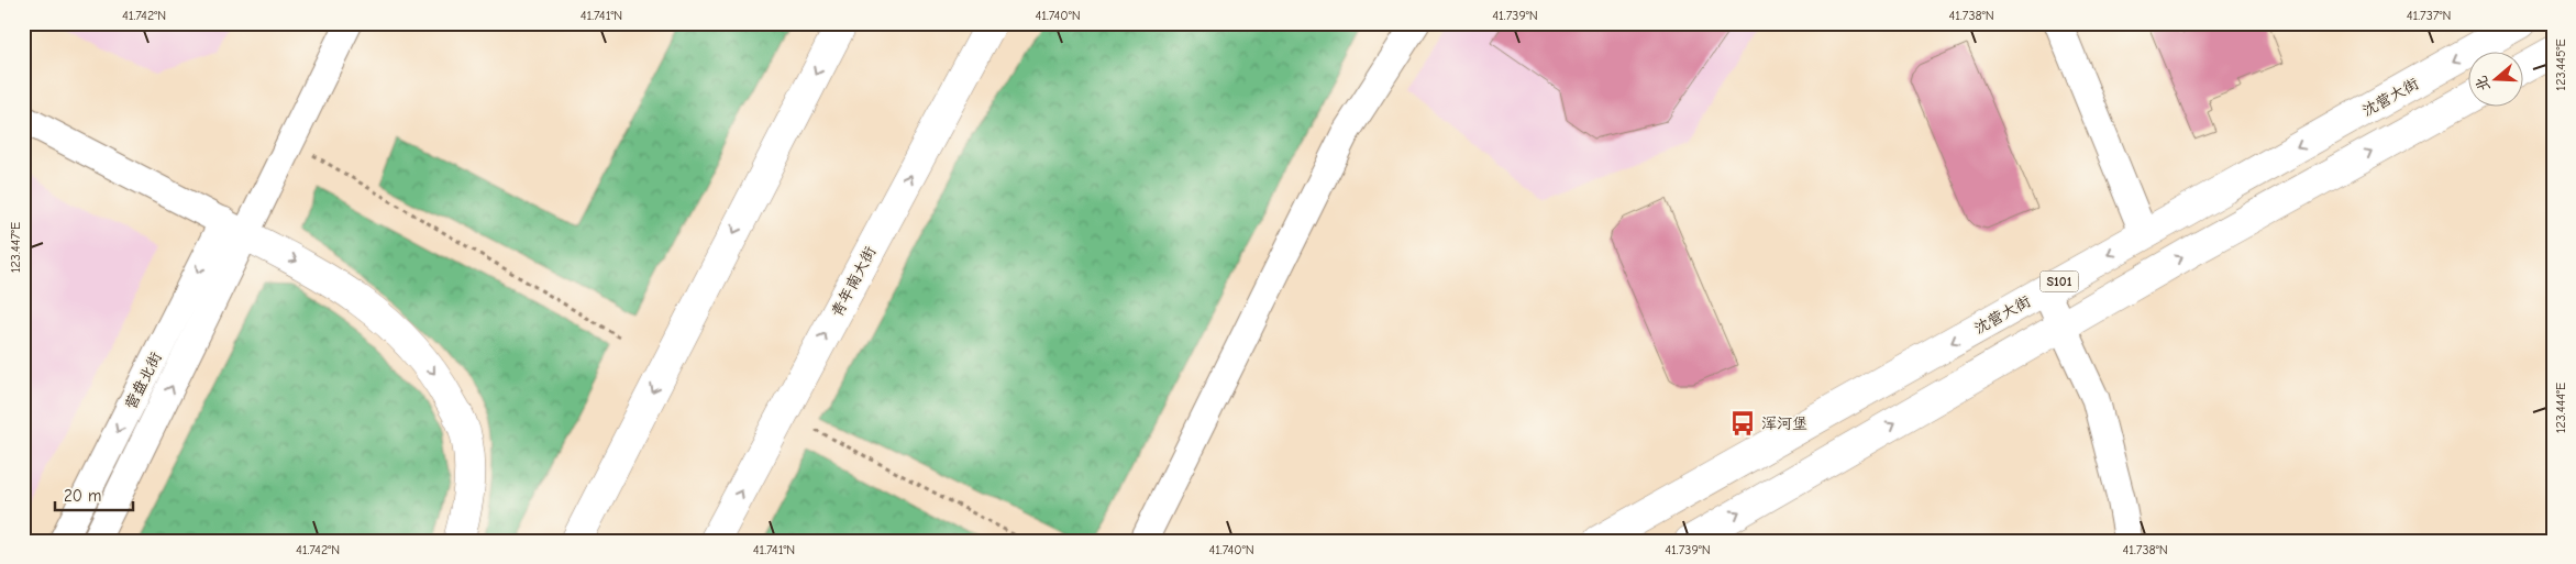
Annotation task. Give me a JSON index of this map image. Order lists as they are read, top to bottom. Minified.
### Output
{"streets":{"main road":["沈营大街","青年南大街","S101"],"street":["营盘北街"]},"places":{"bus stop":["浑河堡"]},"scale_bar":"20 m","north":"left","coordinates":["41.742°N","41.741°N","41.740°N","41.739°N","41.738°N","41.737°N","123.445°E","123.447°E","123.444°E"]}
